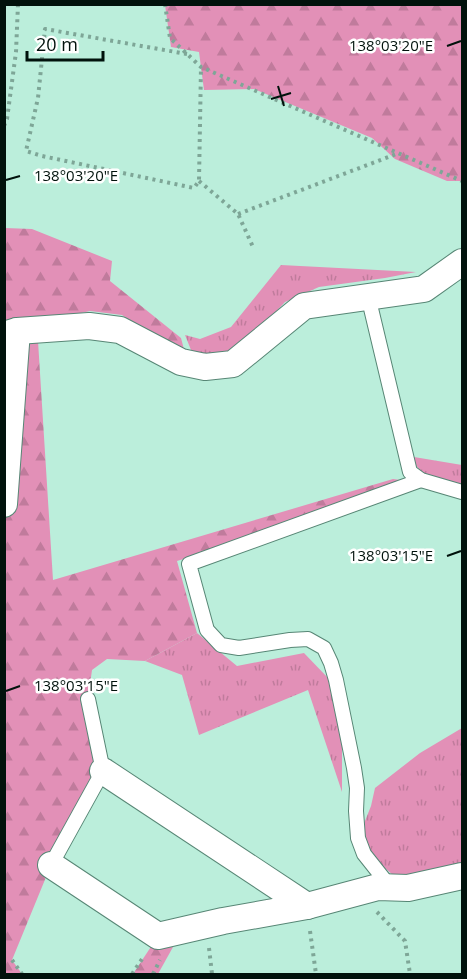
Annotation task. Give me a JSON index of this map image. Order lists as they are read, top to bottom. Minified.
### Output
{"scale_bar":"20 m","coordinates":["138°03'20\"E","138°03'15\"E"]}
